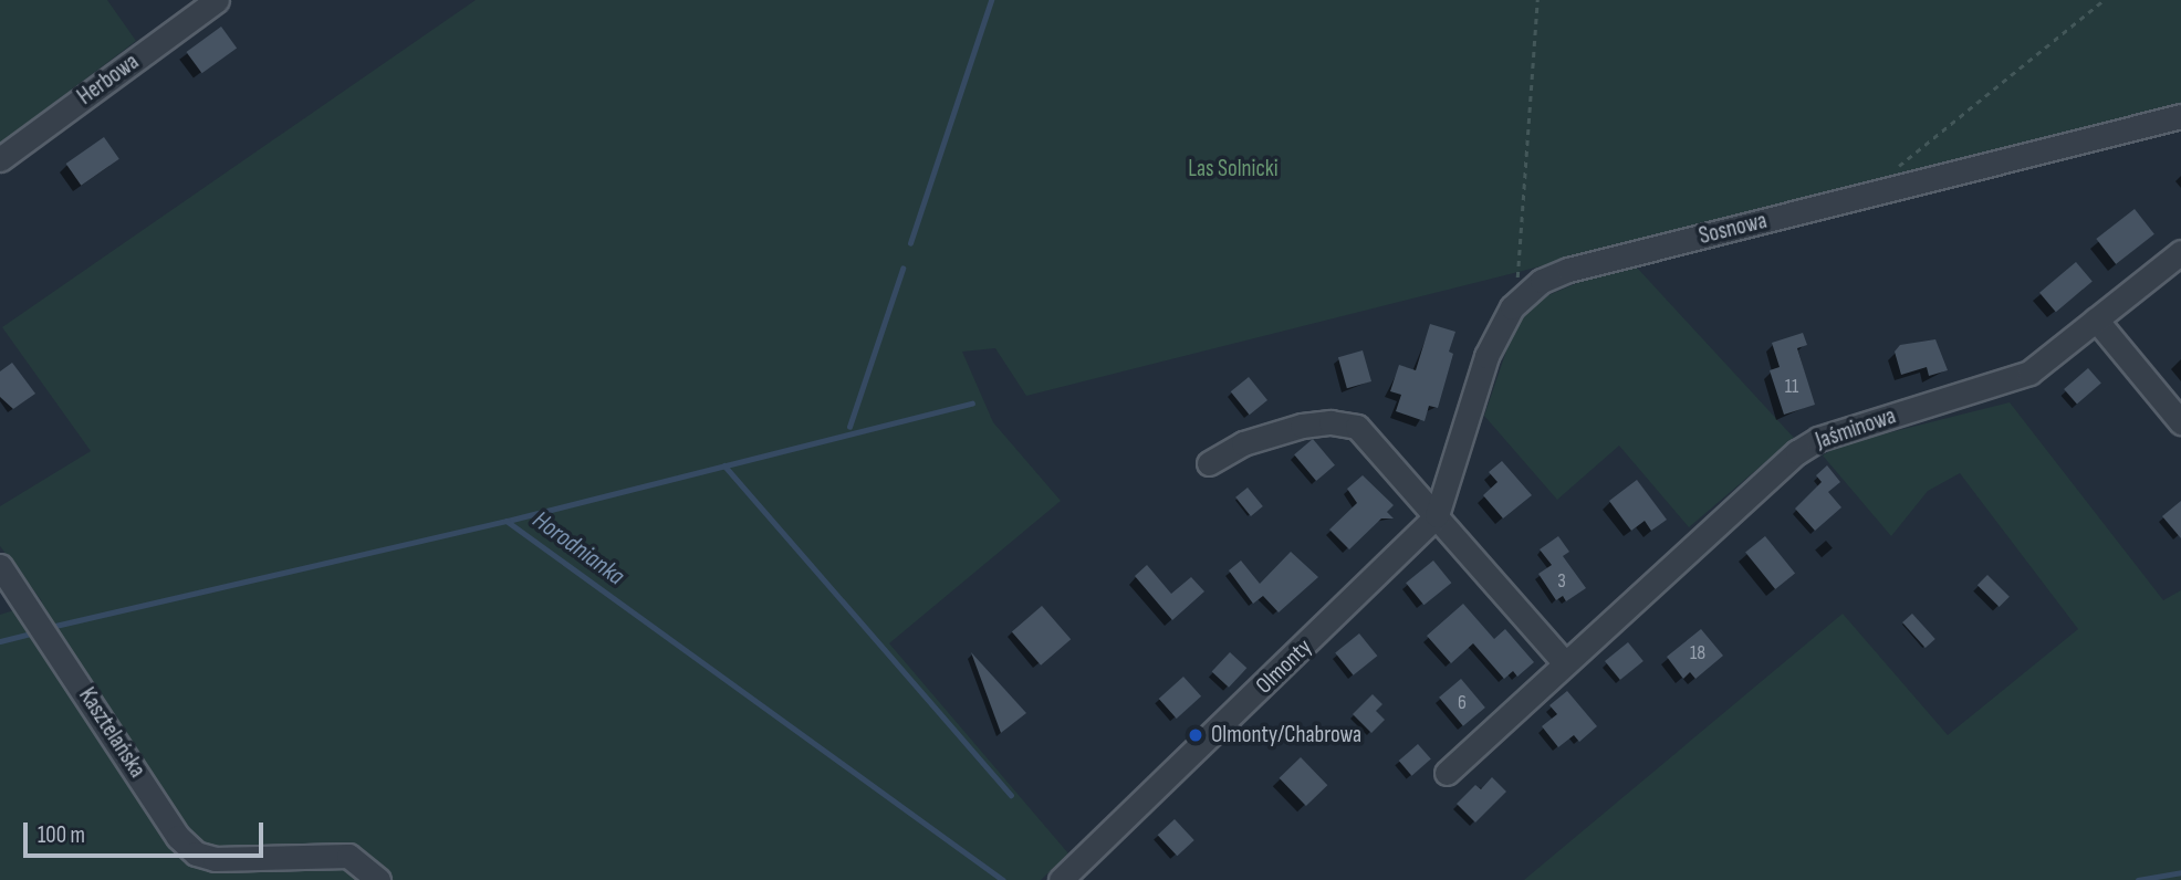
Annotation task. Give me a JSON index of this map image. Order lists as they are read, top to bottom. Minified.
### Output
{"streets":{"street":["Herbowa","Sosnowa","Jaśminowa","Olmonty","Kasztelańska"]},"crossings":[["Sosnowa","Olmonty"]],"water":["Horodnianka"],"parks":["Las Solnicki"],"places":["Olmonty/Chabrowa"],"house_numbers":["11","3","18","6"],"scale_bar":"100 m"}
